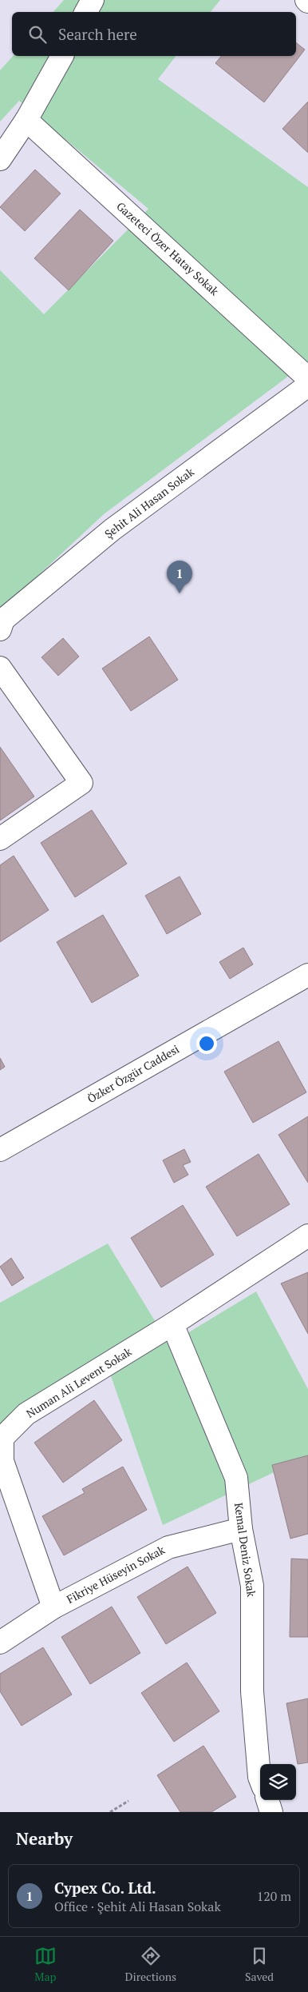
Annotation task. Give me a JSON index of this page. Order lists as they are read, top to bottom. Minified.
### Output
{"streets":{"street":["Gazeteci Özer Hatay Sokak","Şehit Ali Hasan Sokak","Özker Özgür Caddesi","Numan Ali Levent Sokak","Kemal Deniz Sokak","Fikriye Hüseyin Sokak"]},"crossings":[["Numan Ali Levent Sokak","Kemal Deniz Sokak"],["Numan Ali Levent Sokak","Fikriye Hüseyin Sokak"],["Kemal Deniz Sokak","Fikriye Hüseyin Sokak"]],"page":{"search":"Search here","pins":"1","heading":"Nearby","list":[{"mark":"1","name":"Cypex Co. Ltd.","note":"Office · Şehit Ali Hasan Sokak","value":"120 m"}],"nav":["Map","Directions","Saved"]}}
